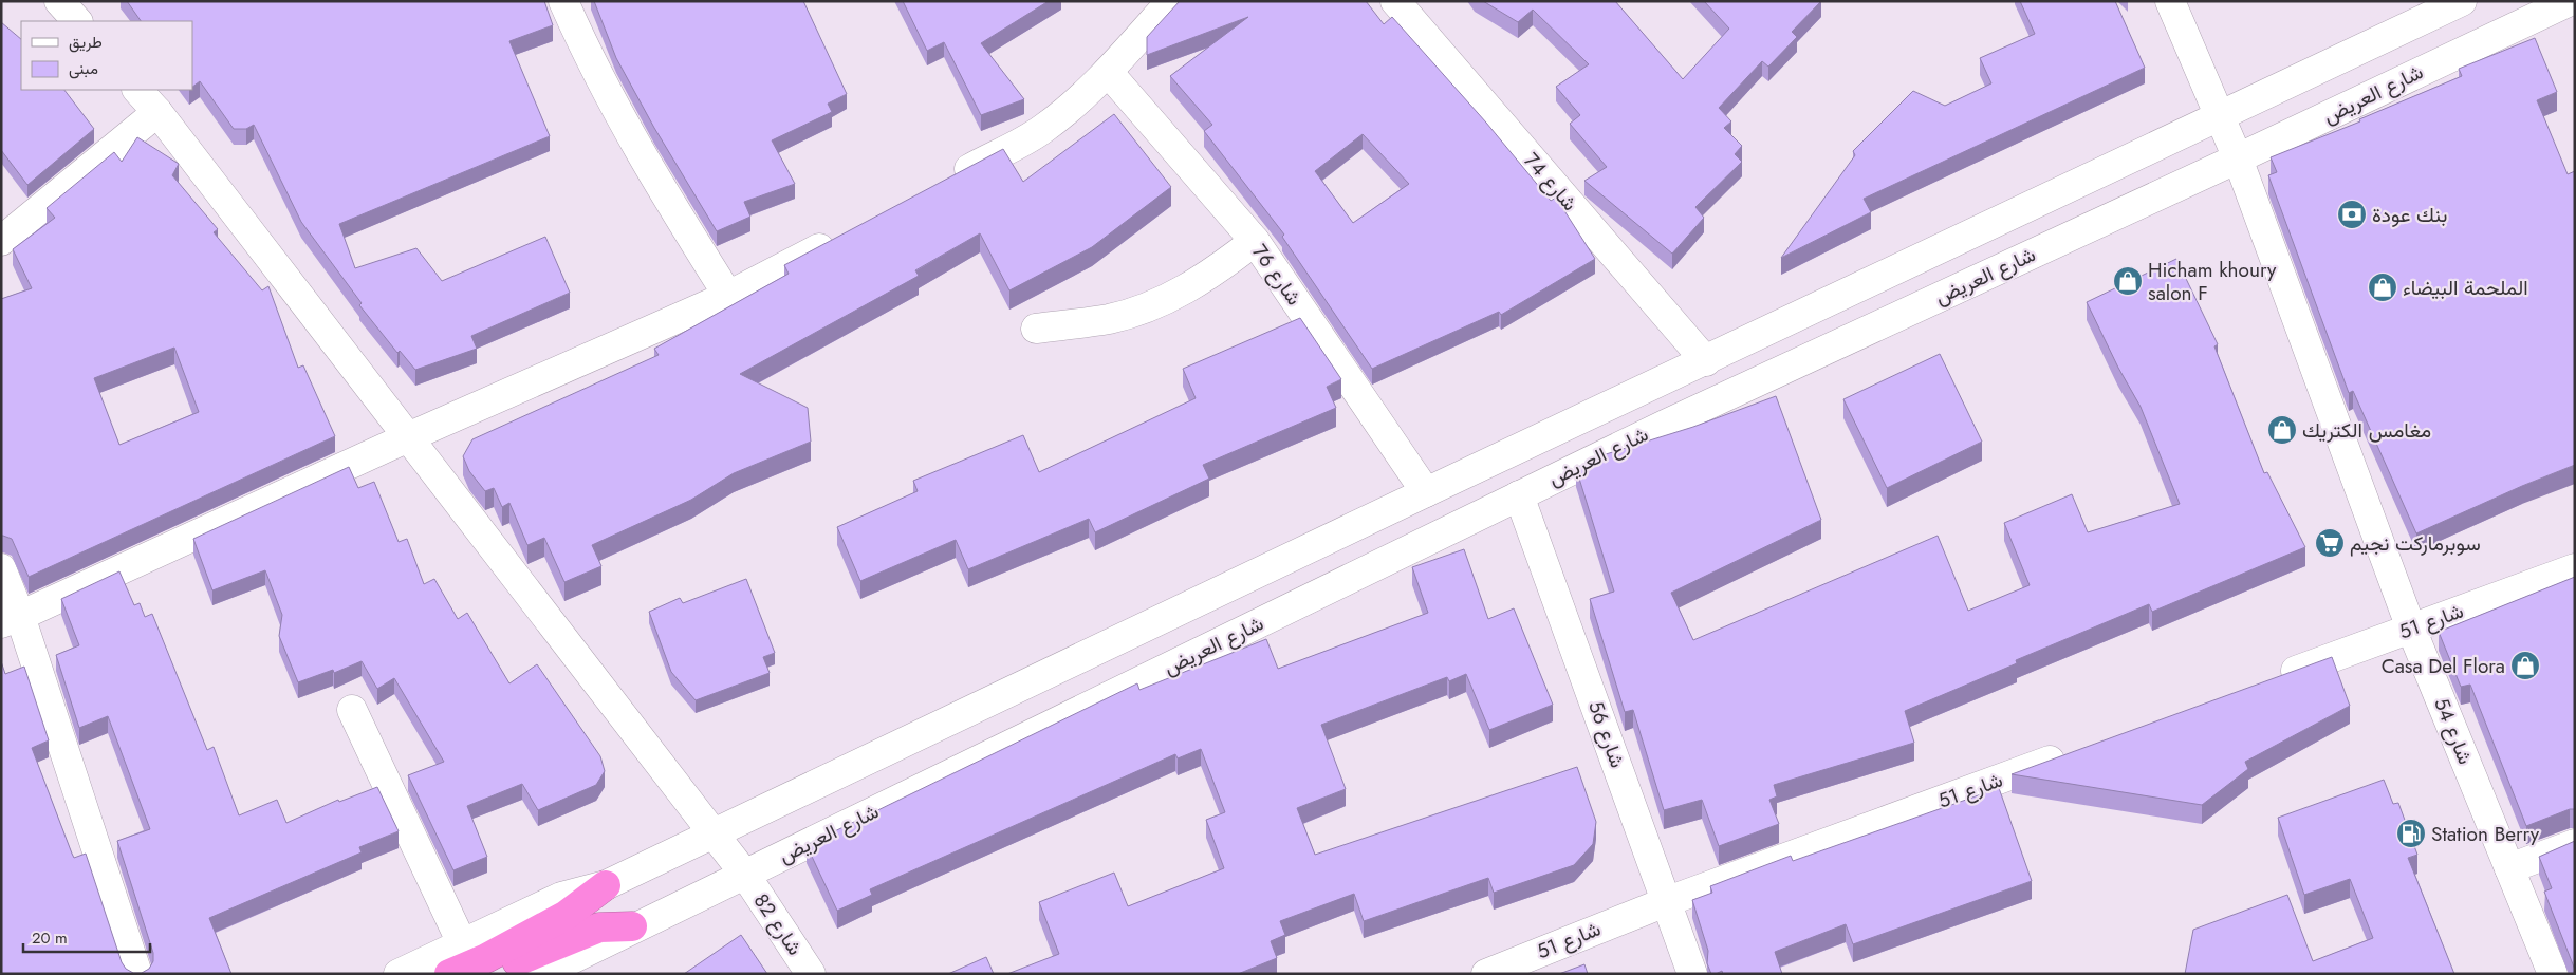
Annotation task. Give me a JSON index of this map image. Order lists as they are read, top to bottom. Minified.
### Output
{"streets":{"street":["شارع العريض","شارع 74","شارع 76","شارع 51","شارع 54","شارع 56","شارع 82"]},"crossings":[["شارع العريض","شارع 74"],["شارع العريض","شارع 76"],["شارع العريض","شارع 54"],["شارع العريض","شارع 56"],["شارع العريض","شارع 82"],["شارع 51","شارع 54"],["شارع 51","شارع 56"]],"places":{"bank":["بنك عودة"],"shop":["Hicham khoury salon F","الملحمة البيضاء","مغامس الكتريك","Casa Del Flora"],"supermarket":["سوبرماركت نجيم"],"fuel station":["Station Berry"]},"legend":["طريق","مبنى"],"scale_bar":"20 m"}
